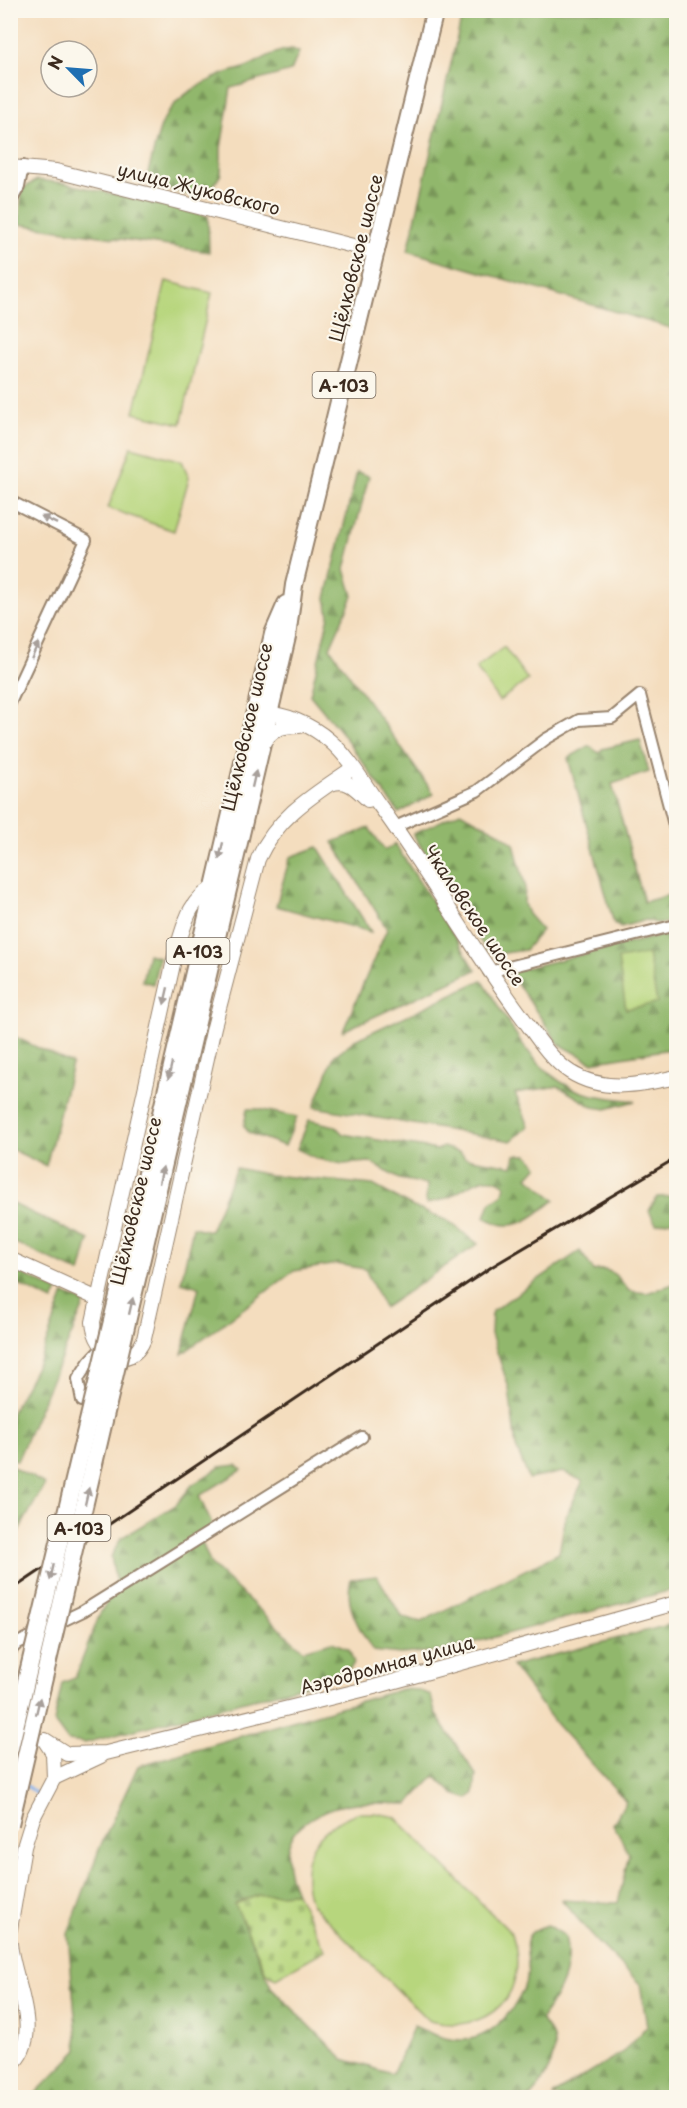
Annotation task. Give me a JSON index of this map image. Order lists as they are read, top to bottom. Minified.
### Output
{"streets":{"main road":["Щёлковское шоссе","А-103"],"street":["улица Жуковского","Чкаловское шоссе","Аэродромная улица"]},"crossings":[["улица Жуковского","Щёлковское шоссе"],["Щёлковское шоссе","А-103"],["Щёлковское шоссе","Чкаловское шоссе"],["А-103","Чкаловское шоссе"]],"north":"top left"}
